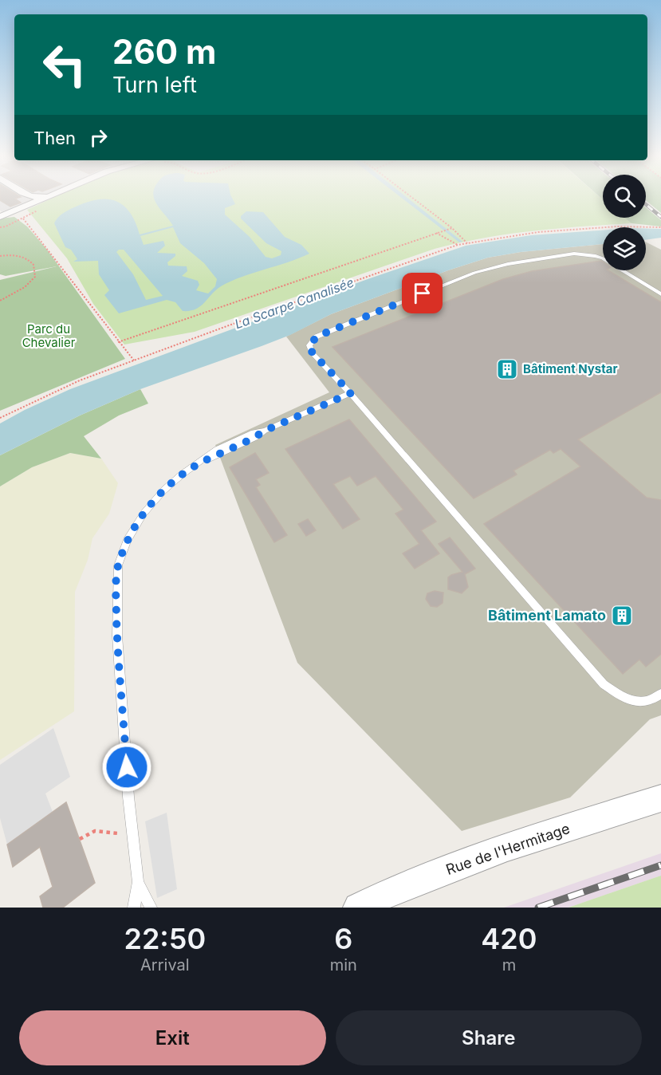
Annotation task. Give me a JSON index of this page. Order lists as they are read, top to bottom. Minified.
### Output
{"streets":{"street":["Rue de l'Hermitage"]},"water":["La Scarpe Canalisée"],"parks":["Parc du Chevalier"],"places":{"building":["Bâtiment Nystar","Bâtiment Lamato"]},"page":{"turn":["260 m","Turn left"],"then":"Then","eta":["22:50","Arrival","6","min","420","m"],"buttons":["Exit","Share"]}}
